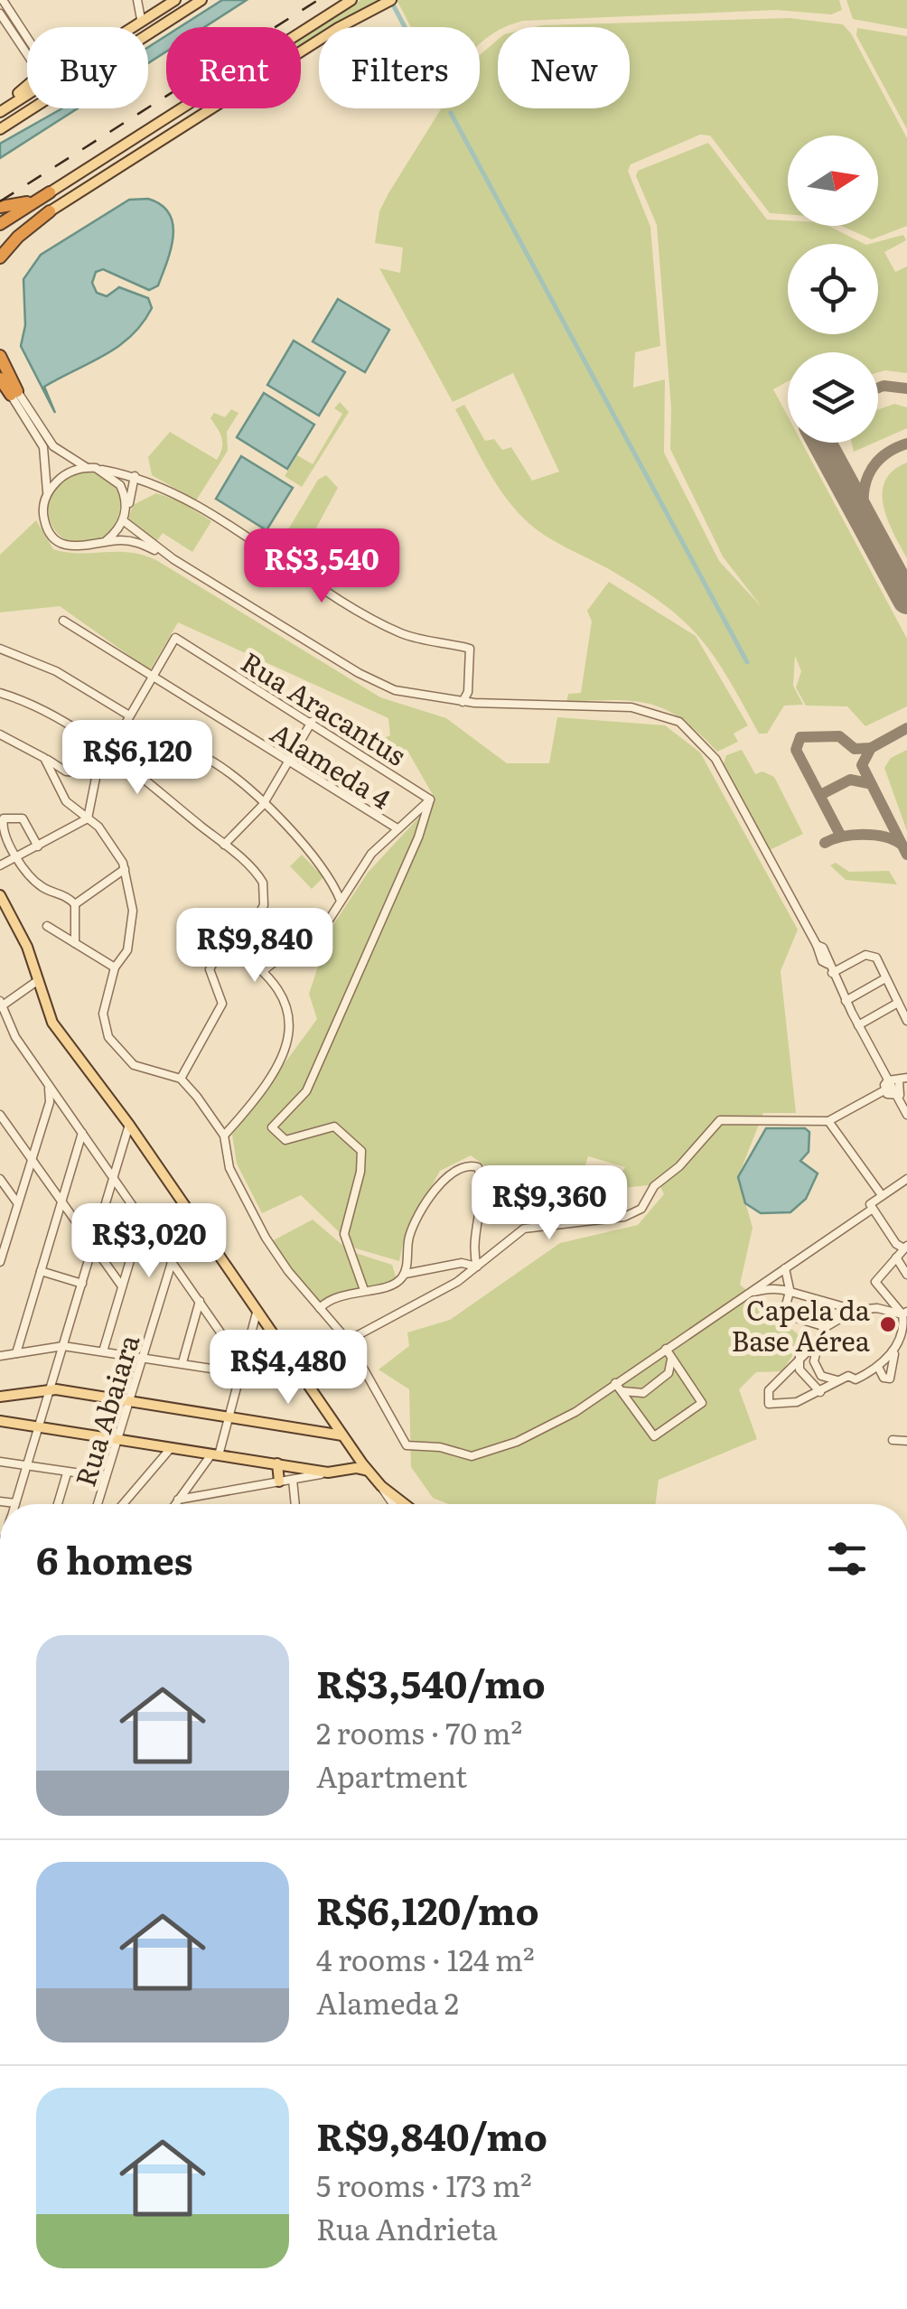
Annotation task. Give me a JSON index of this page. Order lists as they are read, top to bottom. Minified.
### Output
{"streets":{"street":["Rua Aracantus","Alameda 4","Rua Abaiara"]},"crossings":[["Rua Aracantus","Alameda 4"]],"places":["Capela da Base Aérea"],"north":"right","page":{"chip":["Buy","Rent","Filters","New"],"price":["R$3,540","R$6,120","R$9,840","R$9,360","R$3,020","R$4,480"],"heading":"6 homes","list":[{"name":"R$3,540/mo","note":"2 rooms · 70 m² · Apartment"},{"name":"R$6,120/mo","note":"4 rooms · 124 m² · Alameda 2"},{"name":"R$9,840/mo","note":"5 rooms · 173 m² · Rua Andrieta"}]}}
